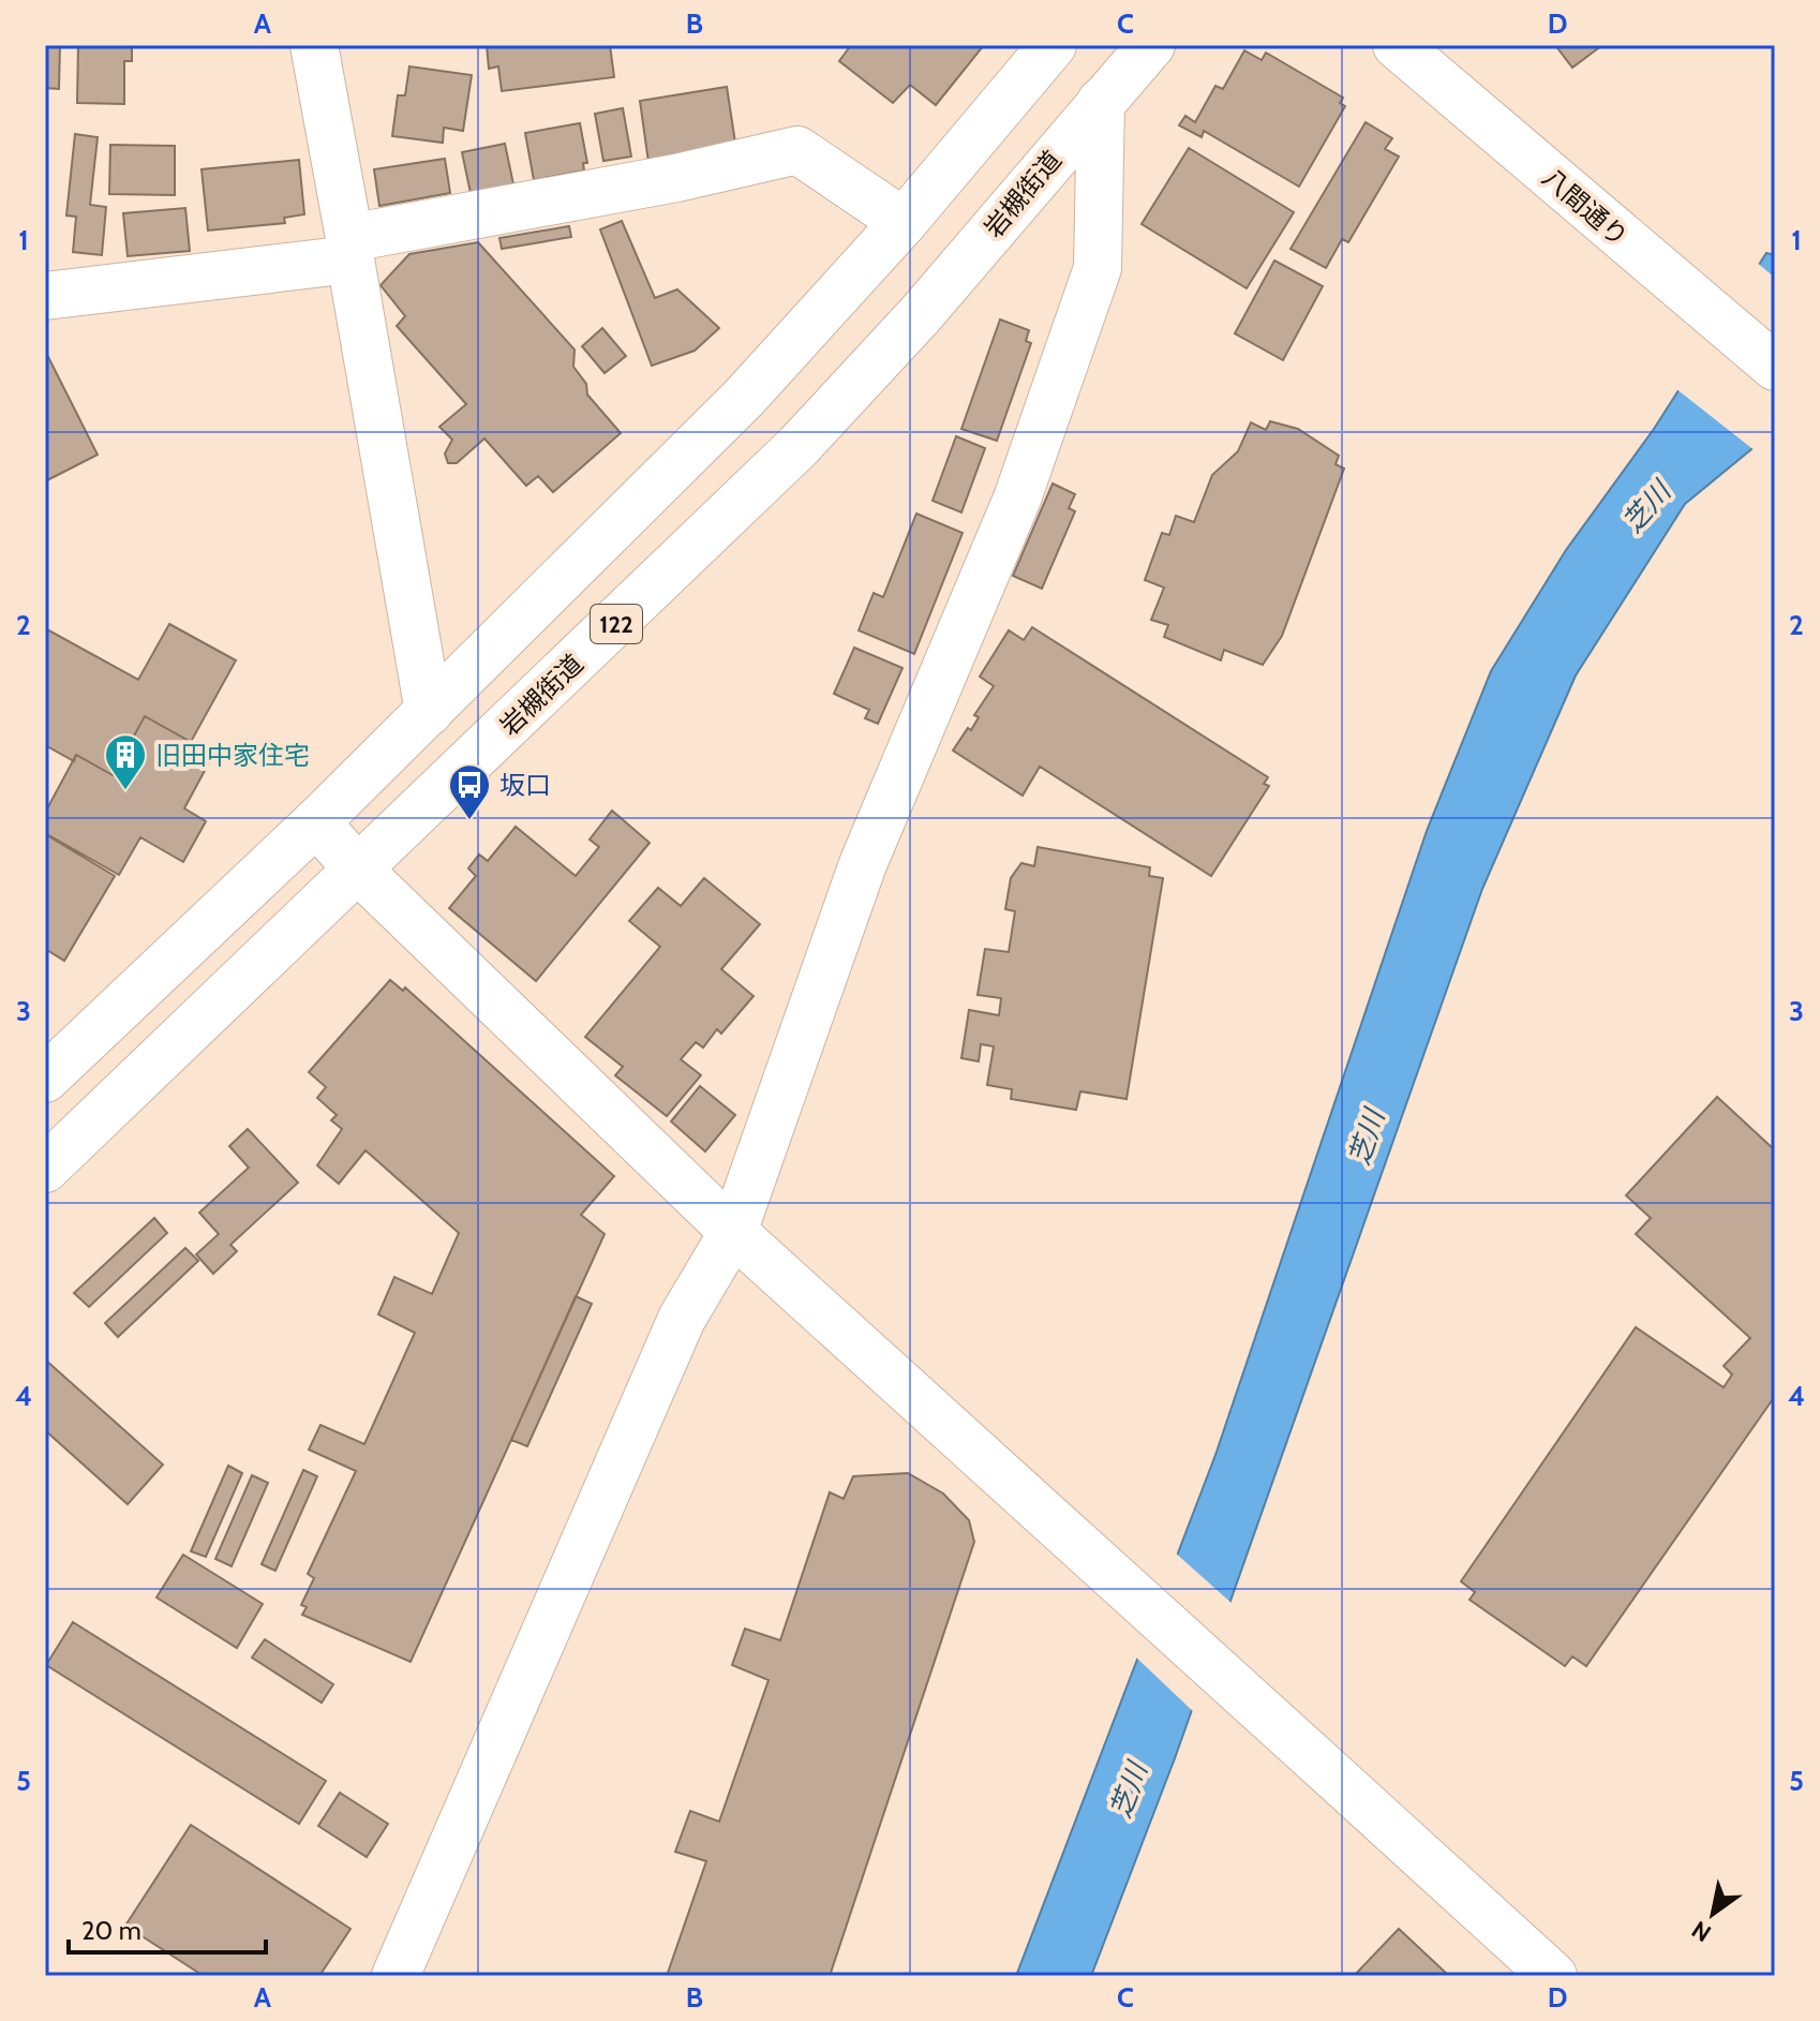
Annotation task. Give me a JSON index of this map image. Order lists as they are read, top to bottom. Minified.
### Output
{"streets":{"main road":["岩槻街道","八間通り","122"]},"water":["芝川"],"places":{"building":["旧田中家住宅"],"bus stop":["坂口"]},"scale_bar":"20 m","north":"bottom left","grid":{"columns":["A","B","C","D"],"rows":["1","2","3","4","5"]}}
